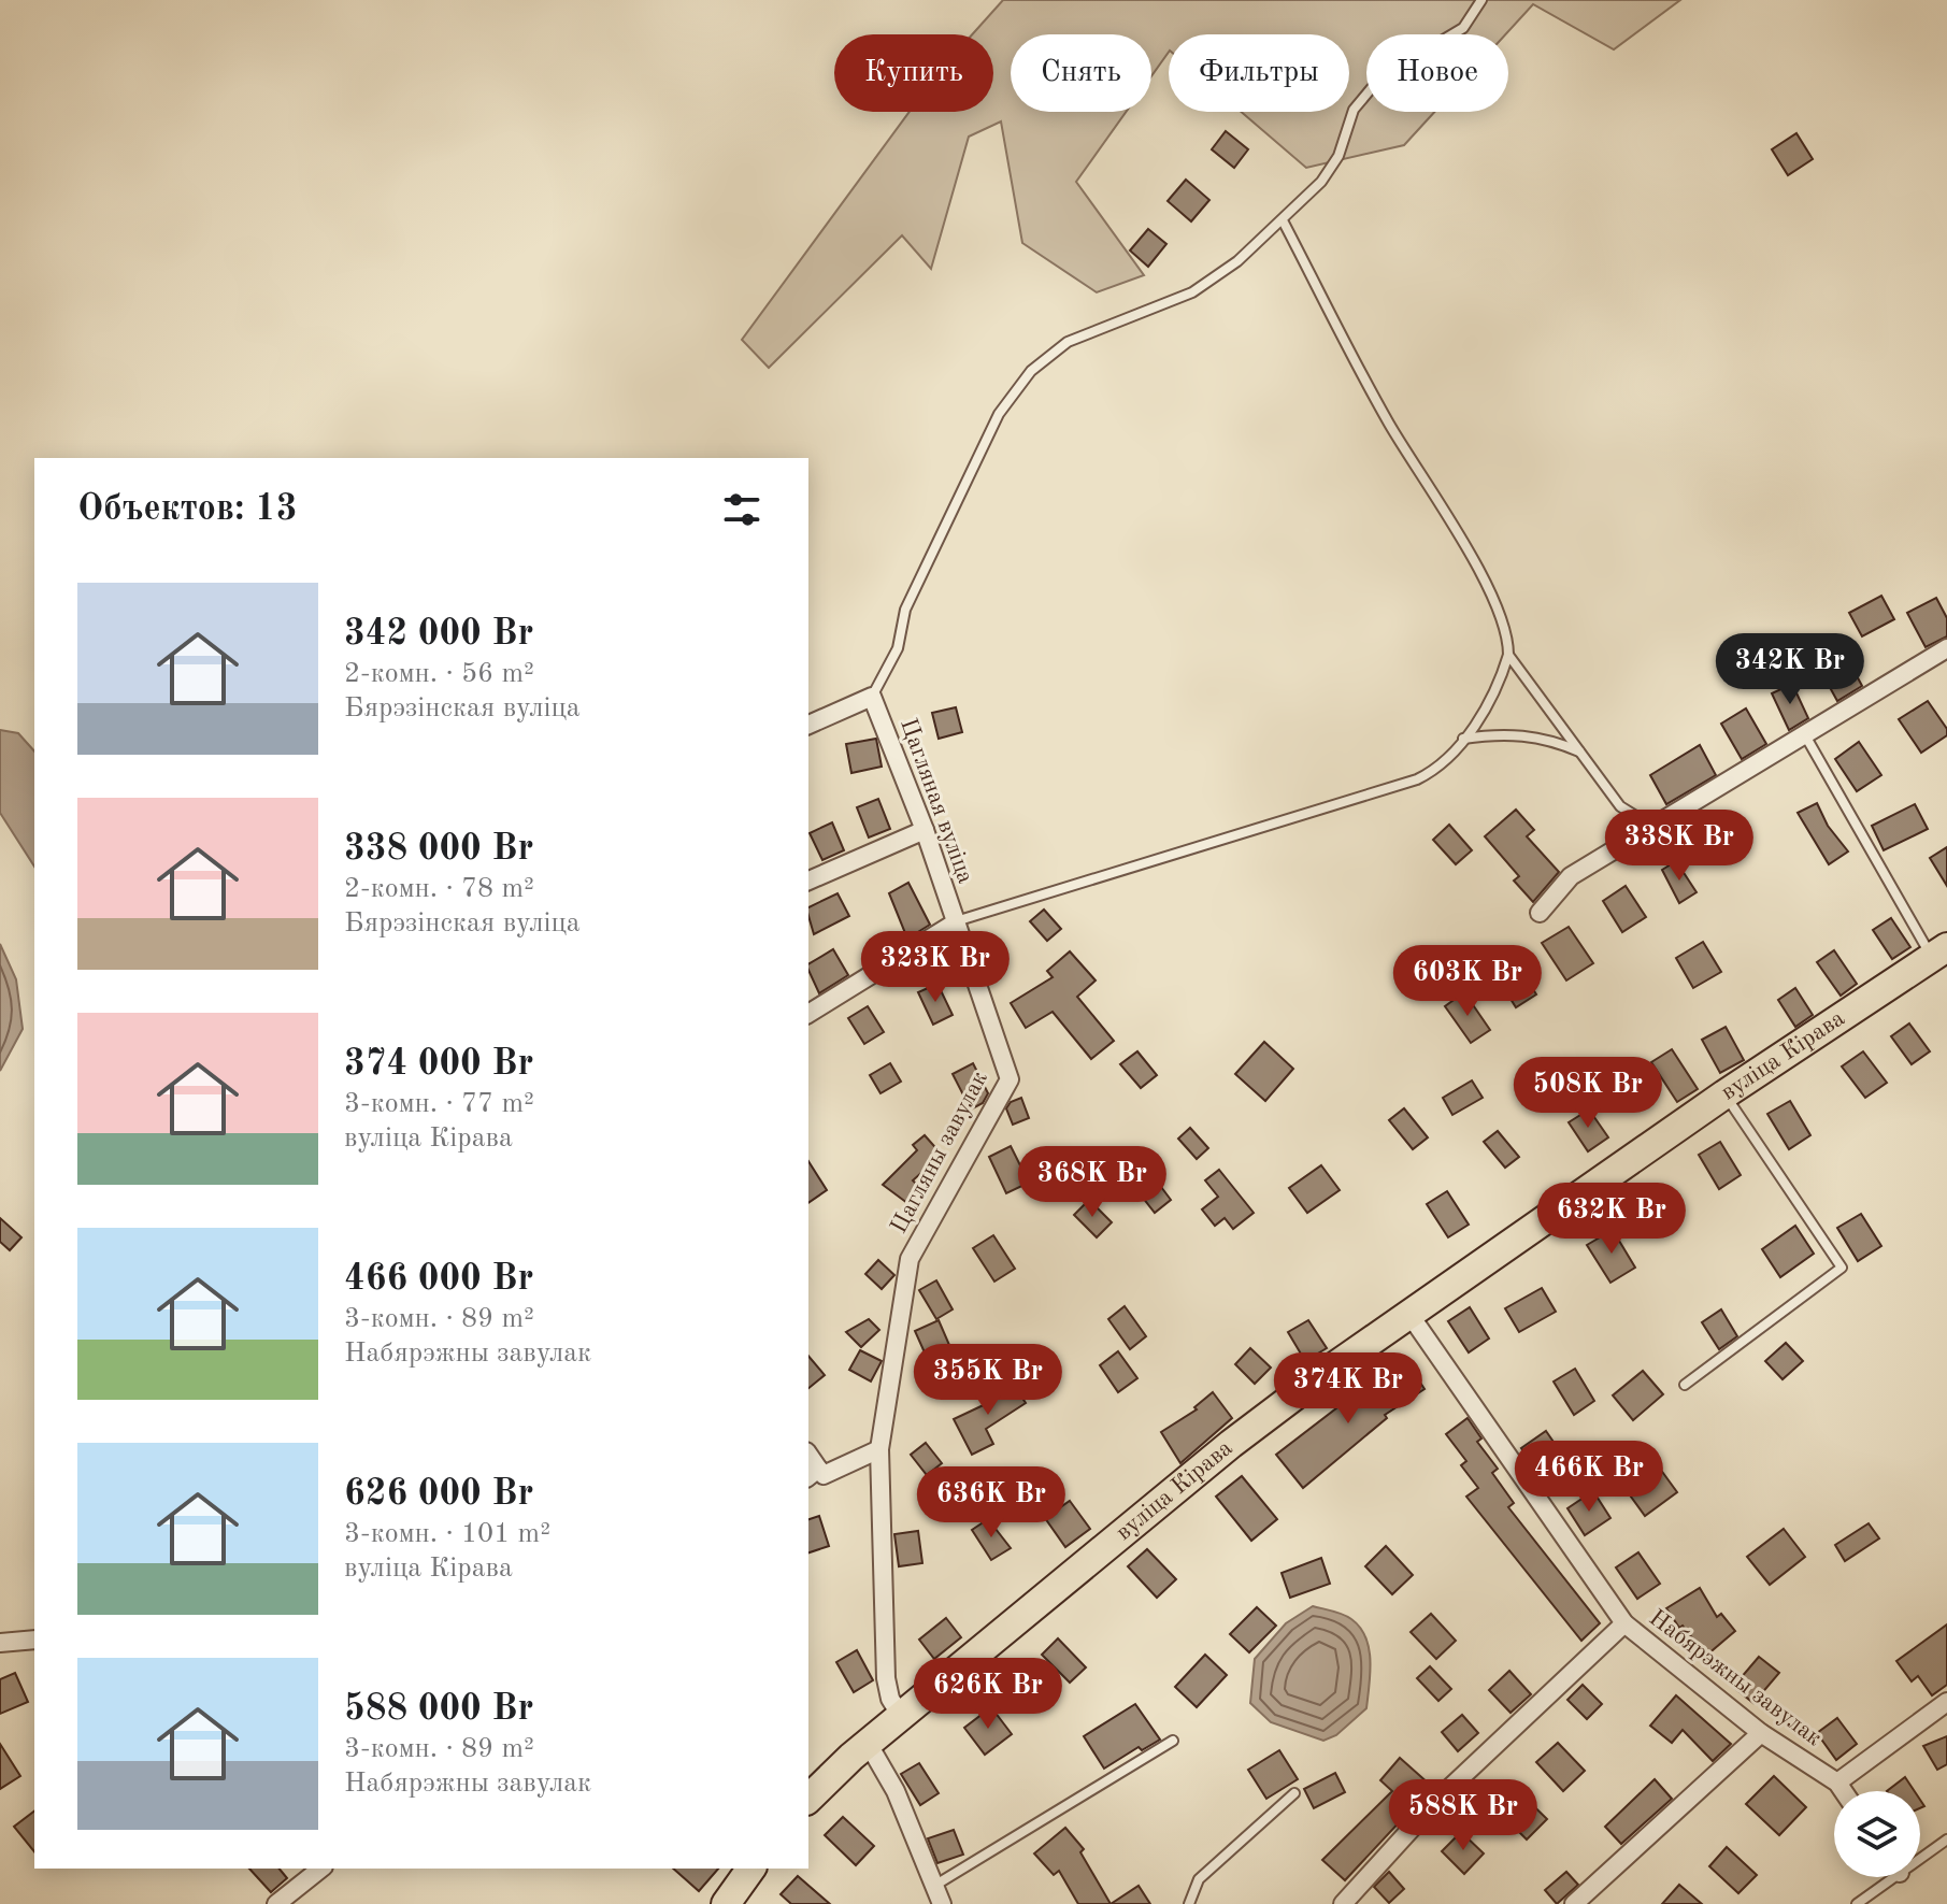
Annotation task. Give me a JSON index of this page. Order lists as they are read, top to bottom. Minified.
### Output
{"streets":{"main road":["вуліца Кірава"],"street":["Цагляная вуліца","Цагляны завулак","Набярэжны завулак"]},"crossings":[["Цагляная вуліца","Цагляны завулак"],["вуліца Кірава","Цагляны завулак"],["вуліца Кірава","Набярэжны завулак"]],"page":{"chip":["Купить","Снять","Фильтры","Новое"],"heading":"Объектов: 13","list":[{"name":"342 000 Br","note":"2-комн. · 56 m² · Бярэзінская вуліца"},{"name":"338 000 Br","note":"2-комн. · 78 m² · Бярэзінская вуліца"},{"name":"374 000 Br","note":"3-комн. · 77 m² · вуліца Кірава"},{"name":"466 000 Br","note":"3-комн. · 89 m² · Набярэжны завулак"},{"name":"626 000 Br","note":"3-комн. · 101 m² · вуліца Кірава"},{"name":"588 000 Br","note":"3-комн. · 89 m² · Набярэжны завулак"}],"price":["342K Br","338K Br","323K Br","603K Br","508K Br","368K Br","632K Br","355K Br","374K Br","466K Br","636K Br","626K Br","588K Br"]}}
